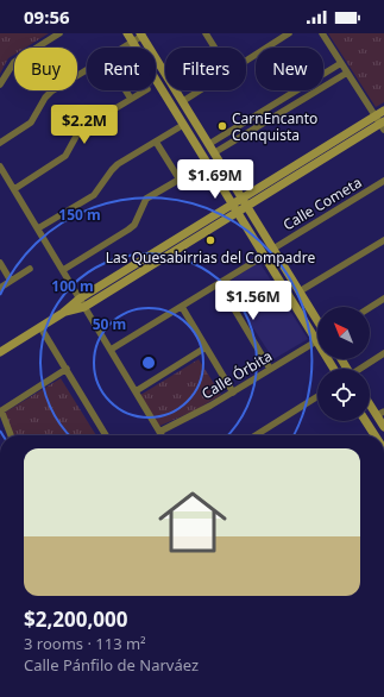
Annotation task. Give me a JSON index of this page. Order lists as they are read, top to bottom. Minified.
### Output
{"streets":{"street":["Calle Cometa","Calle Órbita"]},"places":["CarnEncanto Conquista","Las Quesabirrias del Compadre"],"north":"top left","page":{"status":"09:56","chip":["Buy","Rent","Filters","New"],"price":["$2.2M","$1.69M","$1.56M"],"list":[{"name":"$2,200,000","note":"3 rooms · 113 m² · Calle Pánfilo de Narváez"}]},"rings":["150 m","100 m","50 m"]}
